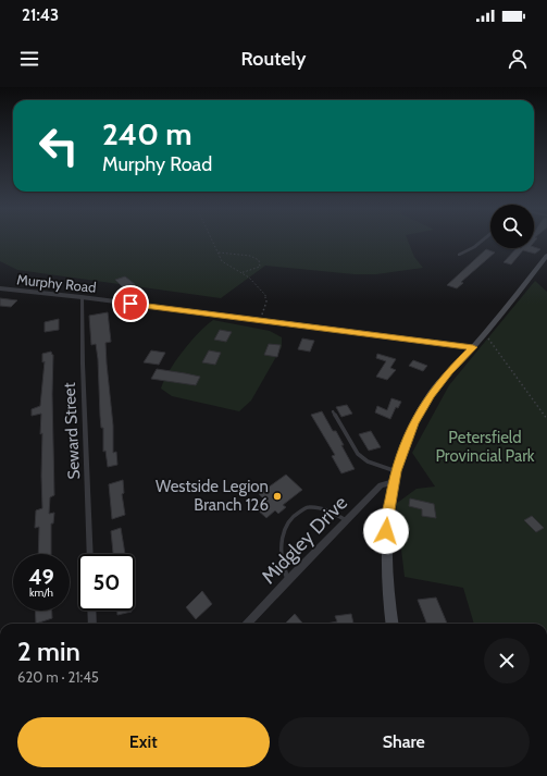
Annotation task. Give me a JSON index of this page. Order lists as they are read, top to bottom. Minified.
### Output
{"streets":{"street":["Murphy Road","Seward Street","Midgley Drive"]},"crossings":[["Murphy Road","Seward Street"]],"parks":["Petersfield Provincial Park"],"places":["Westside Legion Branch 126"],"page":{"status":"21:43","header":"Routely","turn":["240 m","Murphy Road"],"speed":"49 km/h","limit":"50","heading":["2 min","620 m · 21:45"],"buttons":["Exit","Share"]}}
